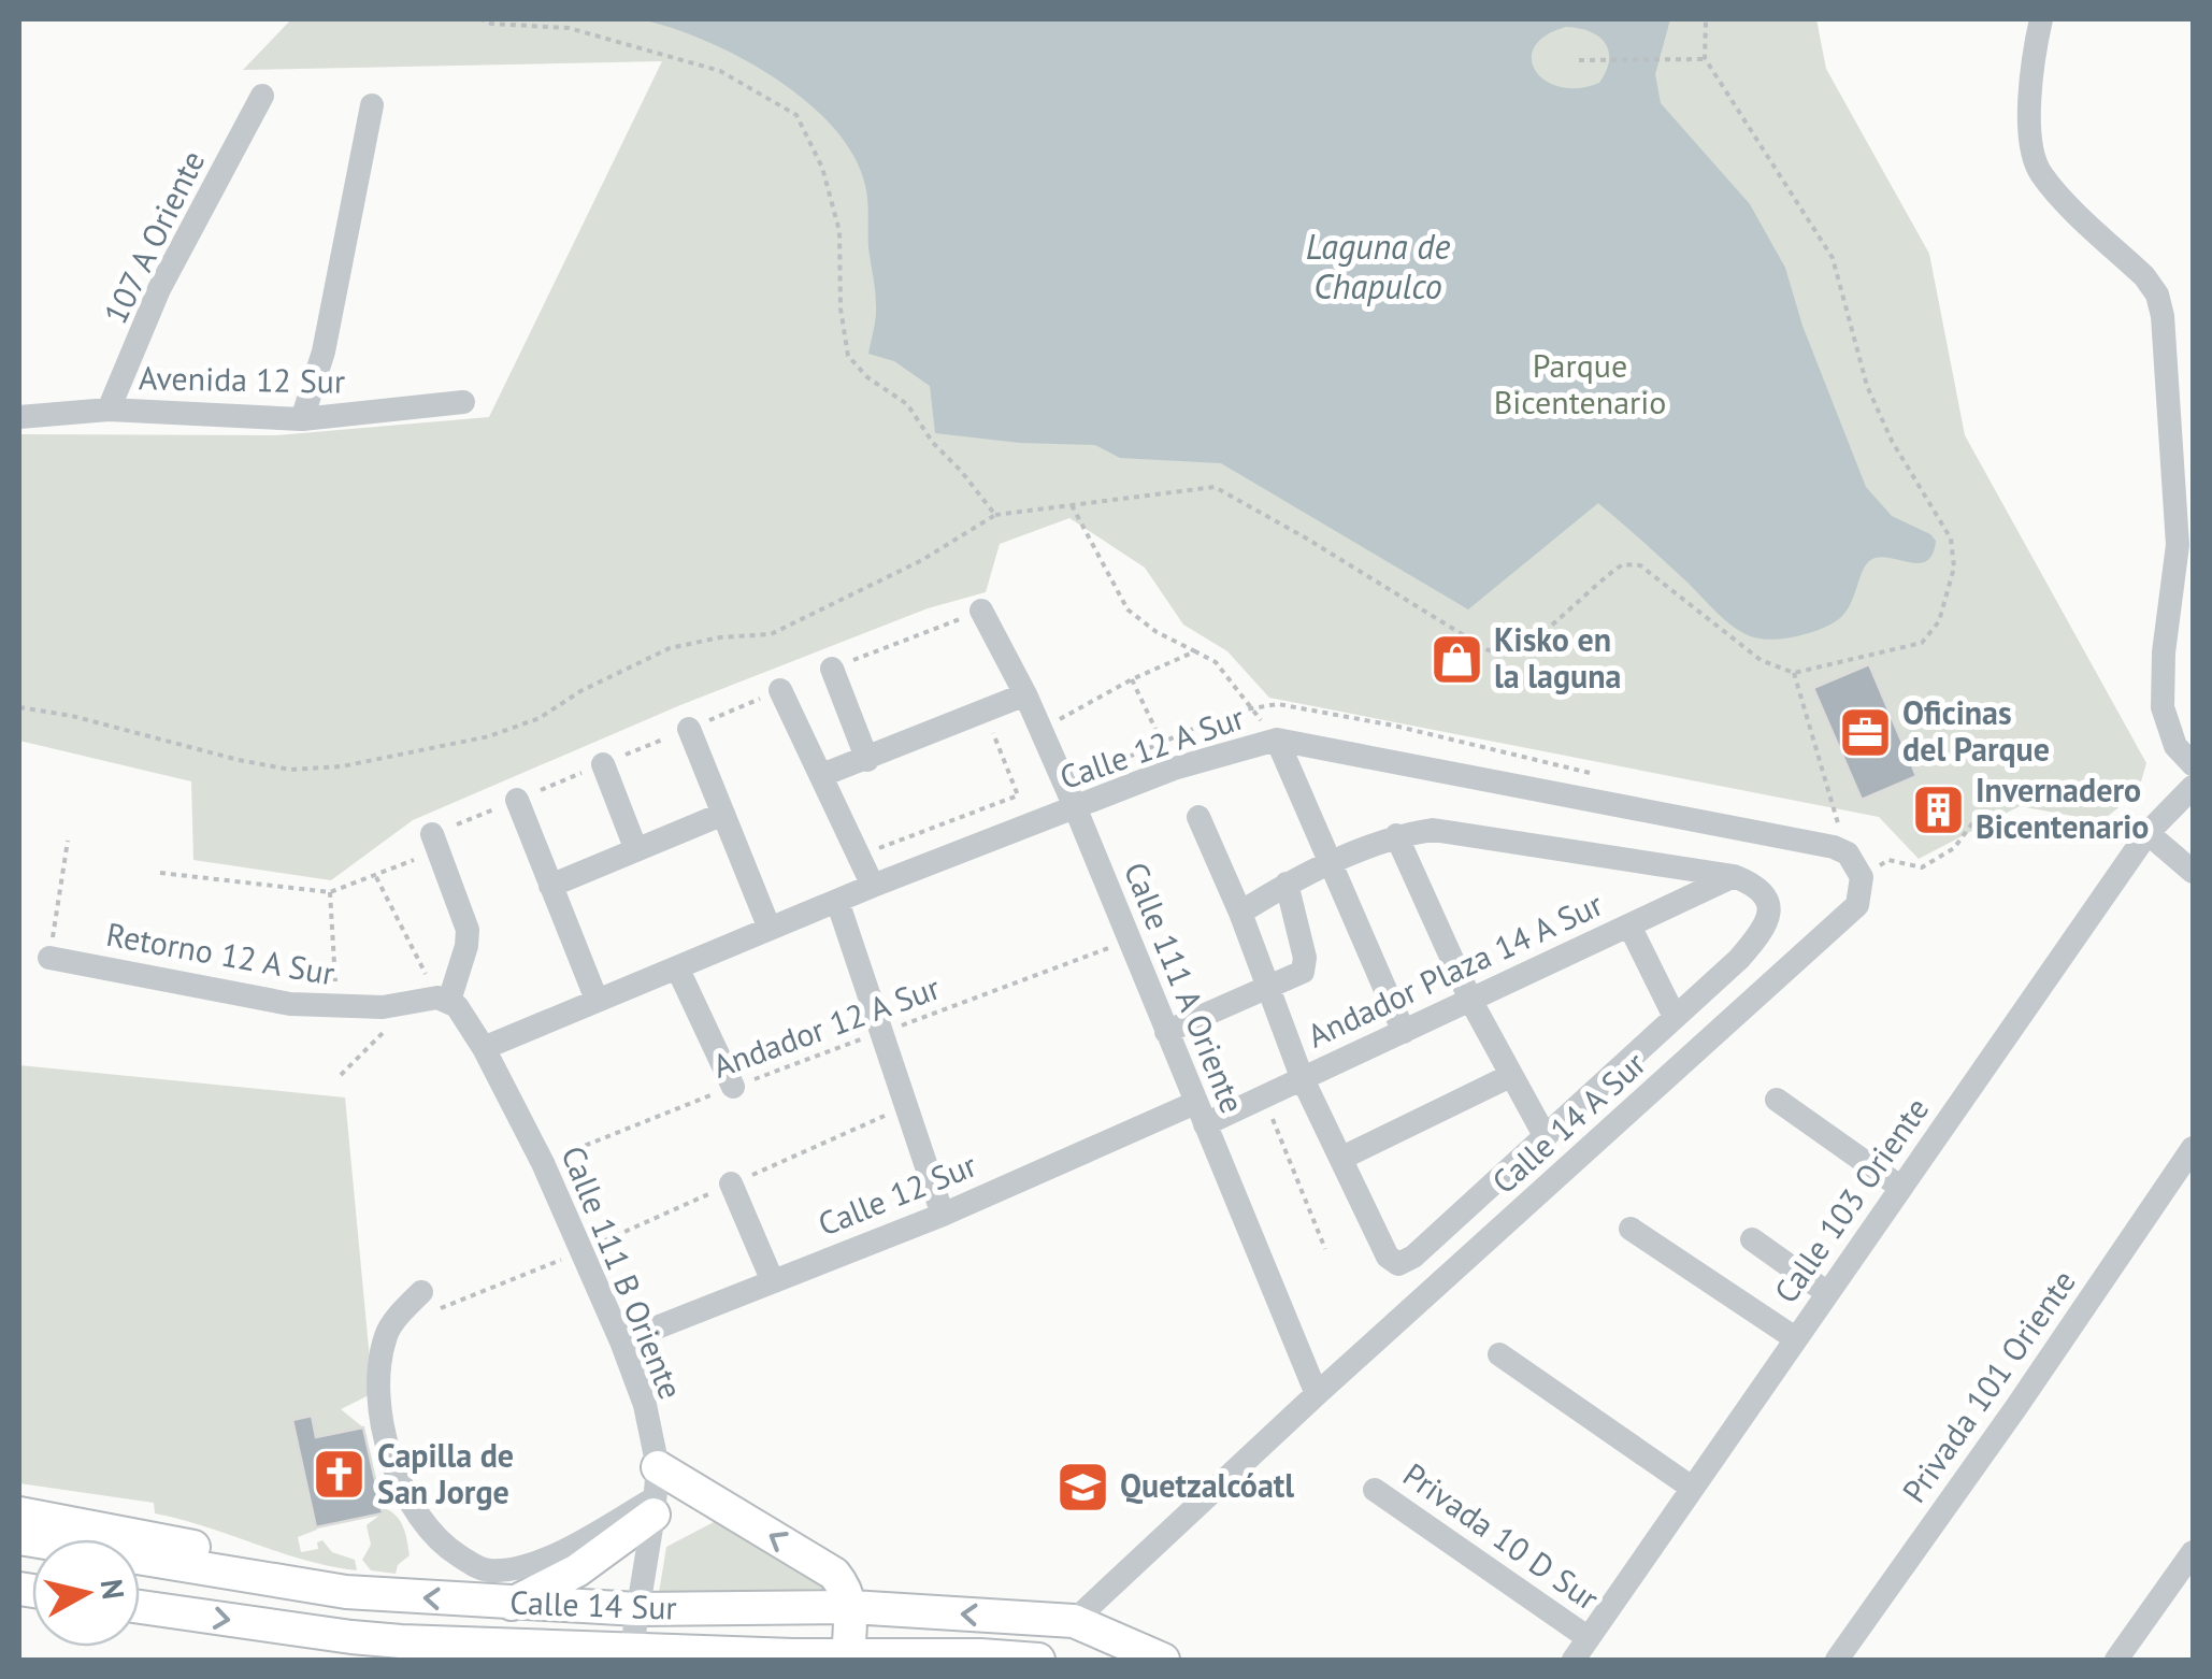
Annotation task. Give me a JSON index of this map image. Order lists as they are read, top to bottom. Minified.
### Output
{"streets":{"main road":["Calle 14 Sur"],"street":["107 A Oriente","Avenida 12 Sur","Calle 12 A Sur","Retorno 12 A Sur","Andador Plaza 14 A Sur","Calle 111 A Oriente","Calle 14 A Sur","Calle 12 Sur","Calle 103 Oriente","Calle 111 B Oriente","Privada 101 Oriente","Privada 10 D Sur"],"path":["Andador 12 A Sur"]},"crossings":[["107 A Oriente","Avenida 12 Sur"],["Calle 12 A Sur","Calle 111 A Oriente"],["Calle 12 A Sur","Calle 111 B Oriente"],["Andador Plaza 14 A Sur","Calle 111 A Oriente"],["Andador Plaza 14 A Sur","Calle 12 Sur"],["Calle 111 A Oriente","Andador 12 A Sur"],["Calle 111 A Oriente","Calle 14 A Sur"],["Calle 111 A Oriente","Calle 12 Sur"],["Andador 12 A Sur","Calle 111 B Oriente"],["Calle 14 A Sur","Calle 14 Sur"],["Calle 12 Sur","Calle 111 B Oriente"],["Calle 103 Oriente","Privada 10 D Sur"],["Calle 111 B Oriente","Calle 14 Sur"]],"water":["Laguna de Chapulco"],"parks":["Parque Bicentenario"],"places":{"shop":["Kisko en la laguna"],"office":["Oficinas del Parque"],"building":["Invernadero Bicentenario"],"church":["Capilla de San Jorge"],"school or university":["Quetzalcóatl"]},"north":"right"}
